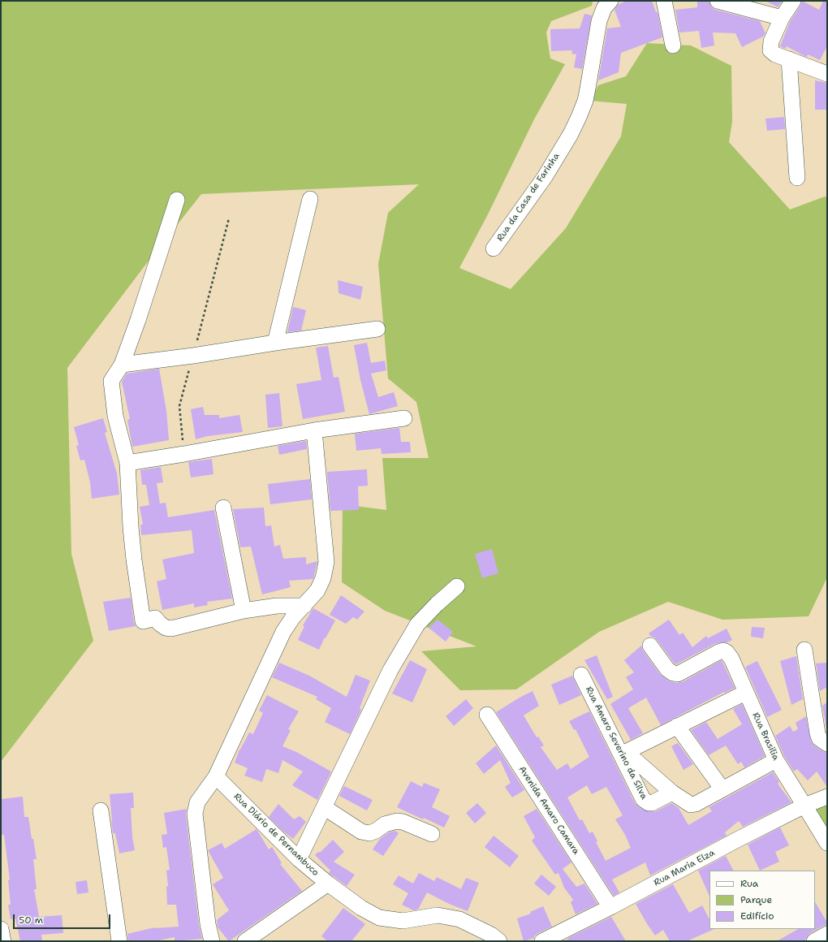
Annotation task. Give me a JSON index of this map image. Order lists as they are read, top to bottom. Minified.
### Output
{"streets":{"street":["Rua da Casa de Farinha","Rua Brasilia","Rua Amaro Severino da Silva","Avenida Amaro Camara","Rua Diário de Pernambuco","Rua Maria Elza"]},"crossings":[["Rua Brasilia","Rua Amaro Severino da Silva"],["Rua Brasilia","Rua Maria Elza"],["Avenida Amaro Camara","Rua Maria Elza"]],"legend":["Rua","Parque","Edifício"],"scale_bar":"50 m"}
